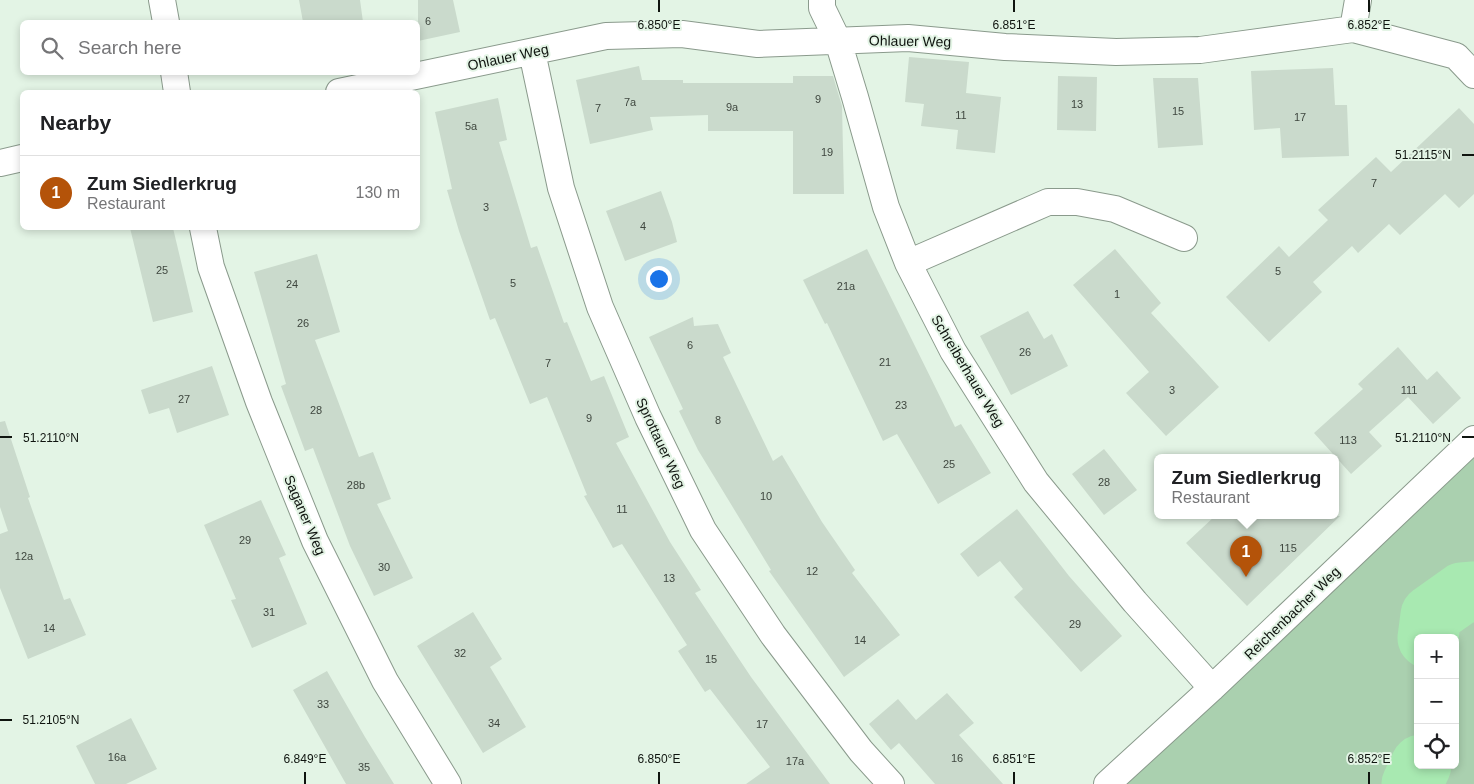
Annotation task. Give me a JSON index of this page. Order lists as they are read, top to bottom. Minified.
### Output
{"streets":{"street":["Ohlauer Weg","Schreiberhauer Weg","Sprottauer Weg","Saganer Weg","Reichenbacher Weg"]},"crossings":[["Ohlauer Weg","Schreiberhauer Weg"],["Ohlauer Weg","Sprottauer Weg"],["Schreiberhauer Weg","Reichenbacher Weg"]],"house_numbers":["6","9","7a","13","9a","7","15","11","17","5a","19","7","3","4","25","5","5","24","21a","1","26","6","26","21","7","3","111","27","23","28","9","8","113","25","28","28b","10","11","29","115","12a","30","12","13","31","29","14","14","32","15","33","34","17","16a","16","17a","35"],"page":{"search":"Search here","heading":"Nearby","list":[{"mark":"1","name":"Zum Siedlerkrug","note":"Restaurant","value":"130 m"}],"popup":["Zum Siedlerkrug","Restaurant"],"pins":"1","map_buttons":["+","−"]},"coordinates":["6.850°E","6.851°E","6.852°E","51.2115°N","51.2110°N","51.2105°N","6.849°E"]}
